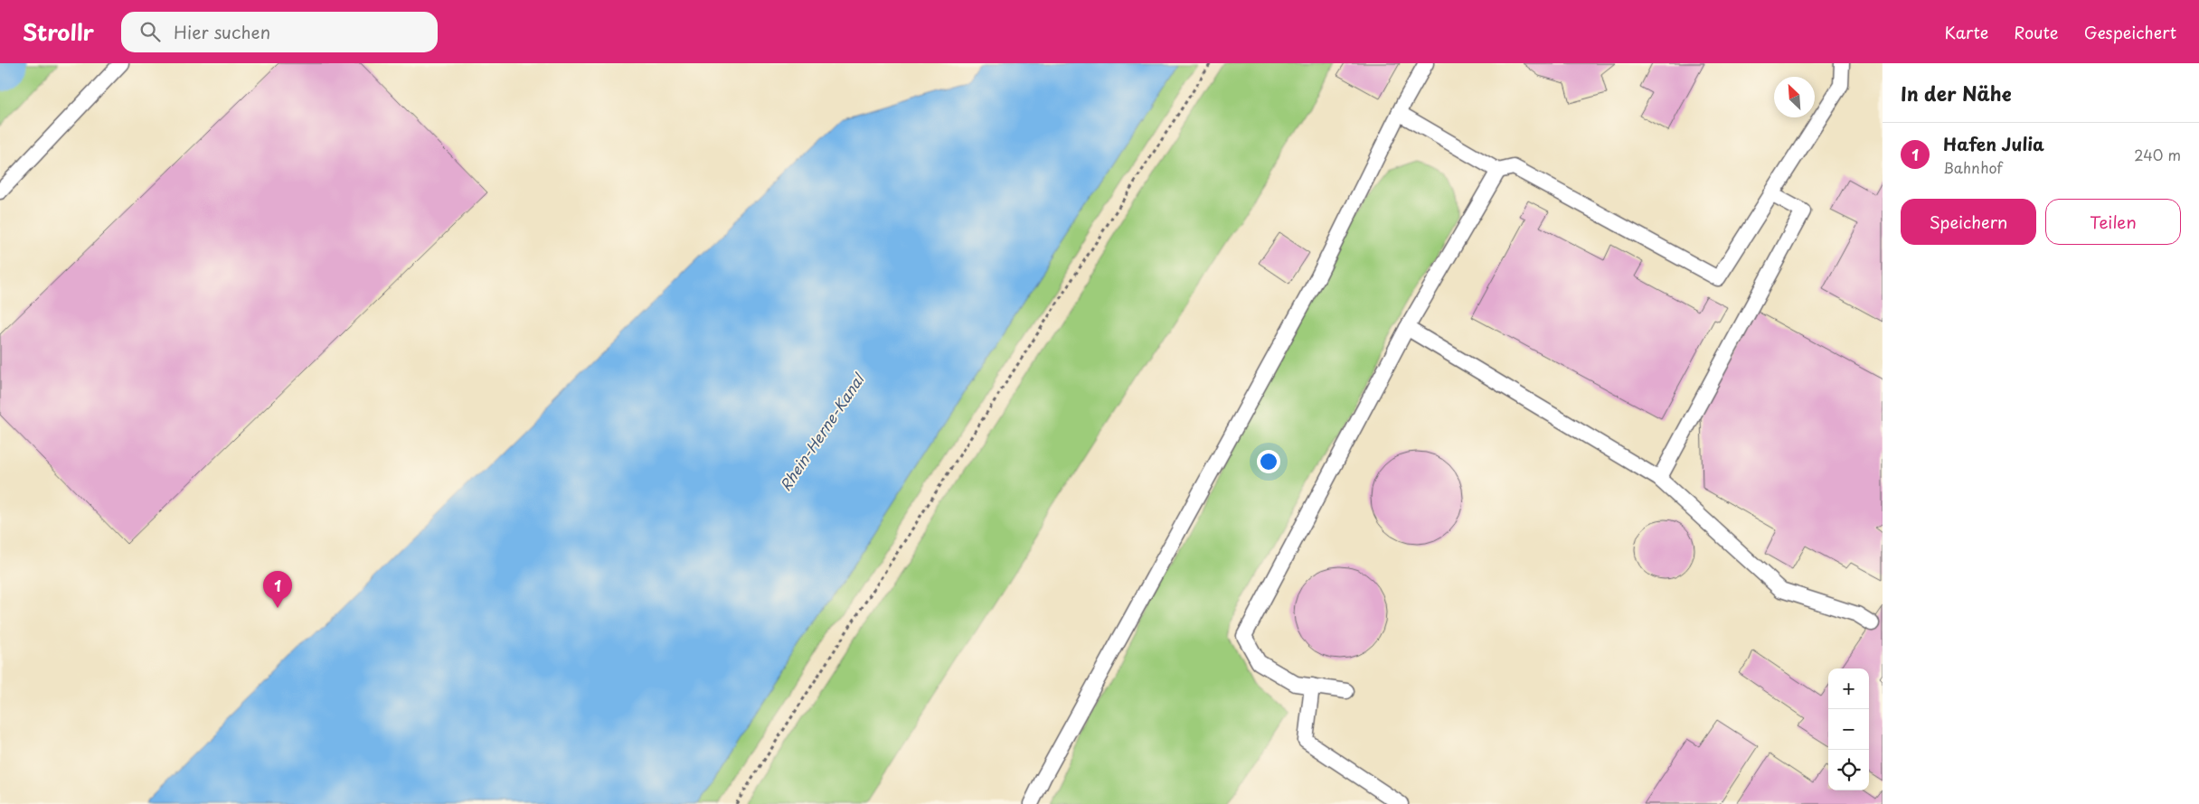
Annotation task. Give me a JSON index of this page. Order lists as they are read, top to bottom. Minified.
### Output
{"water":["Rhein-Herne-Kanal"],"north":"top left","page":{"header":"Strollr","search":"Hier suchen","nav":["Karte","Route","Gespeichert"],"heading":"In der Nähe","list":[{"mark":"1","name":"Hafen Julia","note":"Bahnhof","value":"240 m"}],"buttons":["Speichern","Teilen"],"pins":"1","map_buttons":["+","−"]}}
